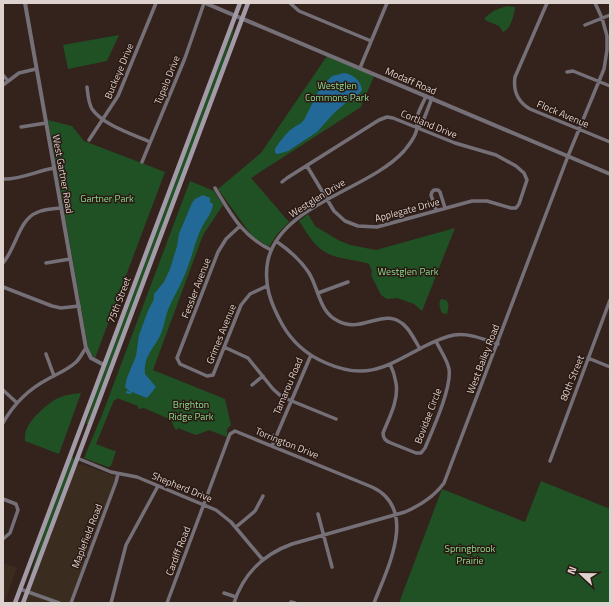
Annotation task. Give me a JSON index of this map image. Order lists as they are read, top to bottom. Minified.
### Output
{"streets":{"main road":["75th Street"],"street":["Buckeye Drive","Tupelo Drive","Modaff Road","Flock Avenue","Cortland Drive","West Gartner Road","Westglen Drive","Applegate Drive","Fessler Avenue","Grimes Avenue","West Bailey Road","80th Street","Tamarou Road","Bovidae Circle","Torrington Drive","Shepherd Drive","Maplefield Road","Cardiff Road"]},"crossings":[["Tupelo Drive","Modaff Road"],["Modaff Road","Westglen Drive"],["Modaff Road","75th Street"],["Modaff Road","West Bailey Road"],["Flock Avenue","West Bailey Road"],["Cortland Drive","Westglen Drive"],["Cortland Drive","Applegate Drive"],["Westglen Drive","Applegate Drive"],["Westglen Drive","Grimes Avenue"],["Westglen Drive","West Bailey Road"],["Westglen Drive","Tamarou Road"],["Westglen Drive","Bovidae Circle"],["Fessler Avenue","Grimes Avenue"],["75th Street","Shepherd Drive"],["West Bailey Road","Torrington Drive"],["West Bailey Road","Shepherd Drive"],["Tamarou Road","Torrington Drive"],["Torrington Drive","Shepherd Drive"],["Torrington Drive","Cardiff Road"],["Shepherd Drive","Maplefield Road"],["Shepherd Drive","Cardiff Road"]],"parks":["Westglen Commons Park","Gartner Park","Westglen Park","Brighton Ridge Park","Springbrook Prairie"],"north":"left"}
